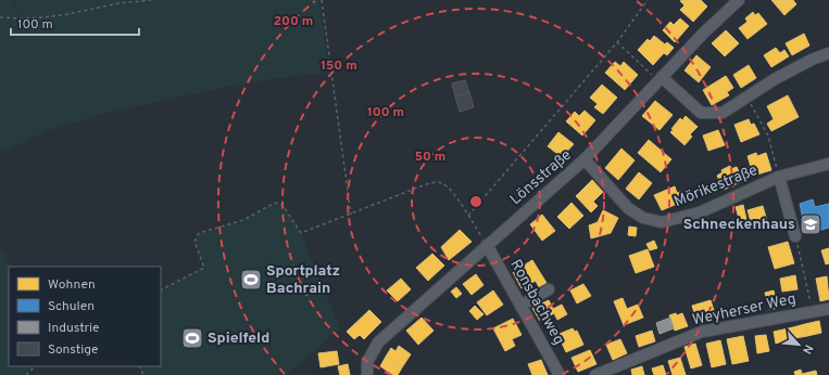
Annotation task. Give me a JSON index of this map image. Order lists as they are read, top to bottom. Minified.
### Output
{"streets":{"street":["Lönsstraße","Mörikestraße","Ronsbachweg","Weyherser Weg"]},"crossings":[["Lönsstraße","Mörikestraße"],["Lönsstraße","Ronsbachweg"]],"places":{"school or university":["Schneckenhaus"],"sports":["Sportplatz Bachrain","Spielfeld"]},"legend":["Wohnen","Schulen","Industrie","Sonstige"],"scale_bar":"100 m","north":"bottom right","rings":["200 m","150 m","100 m","50 m"]}
